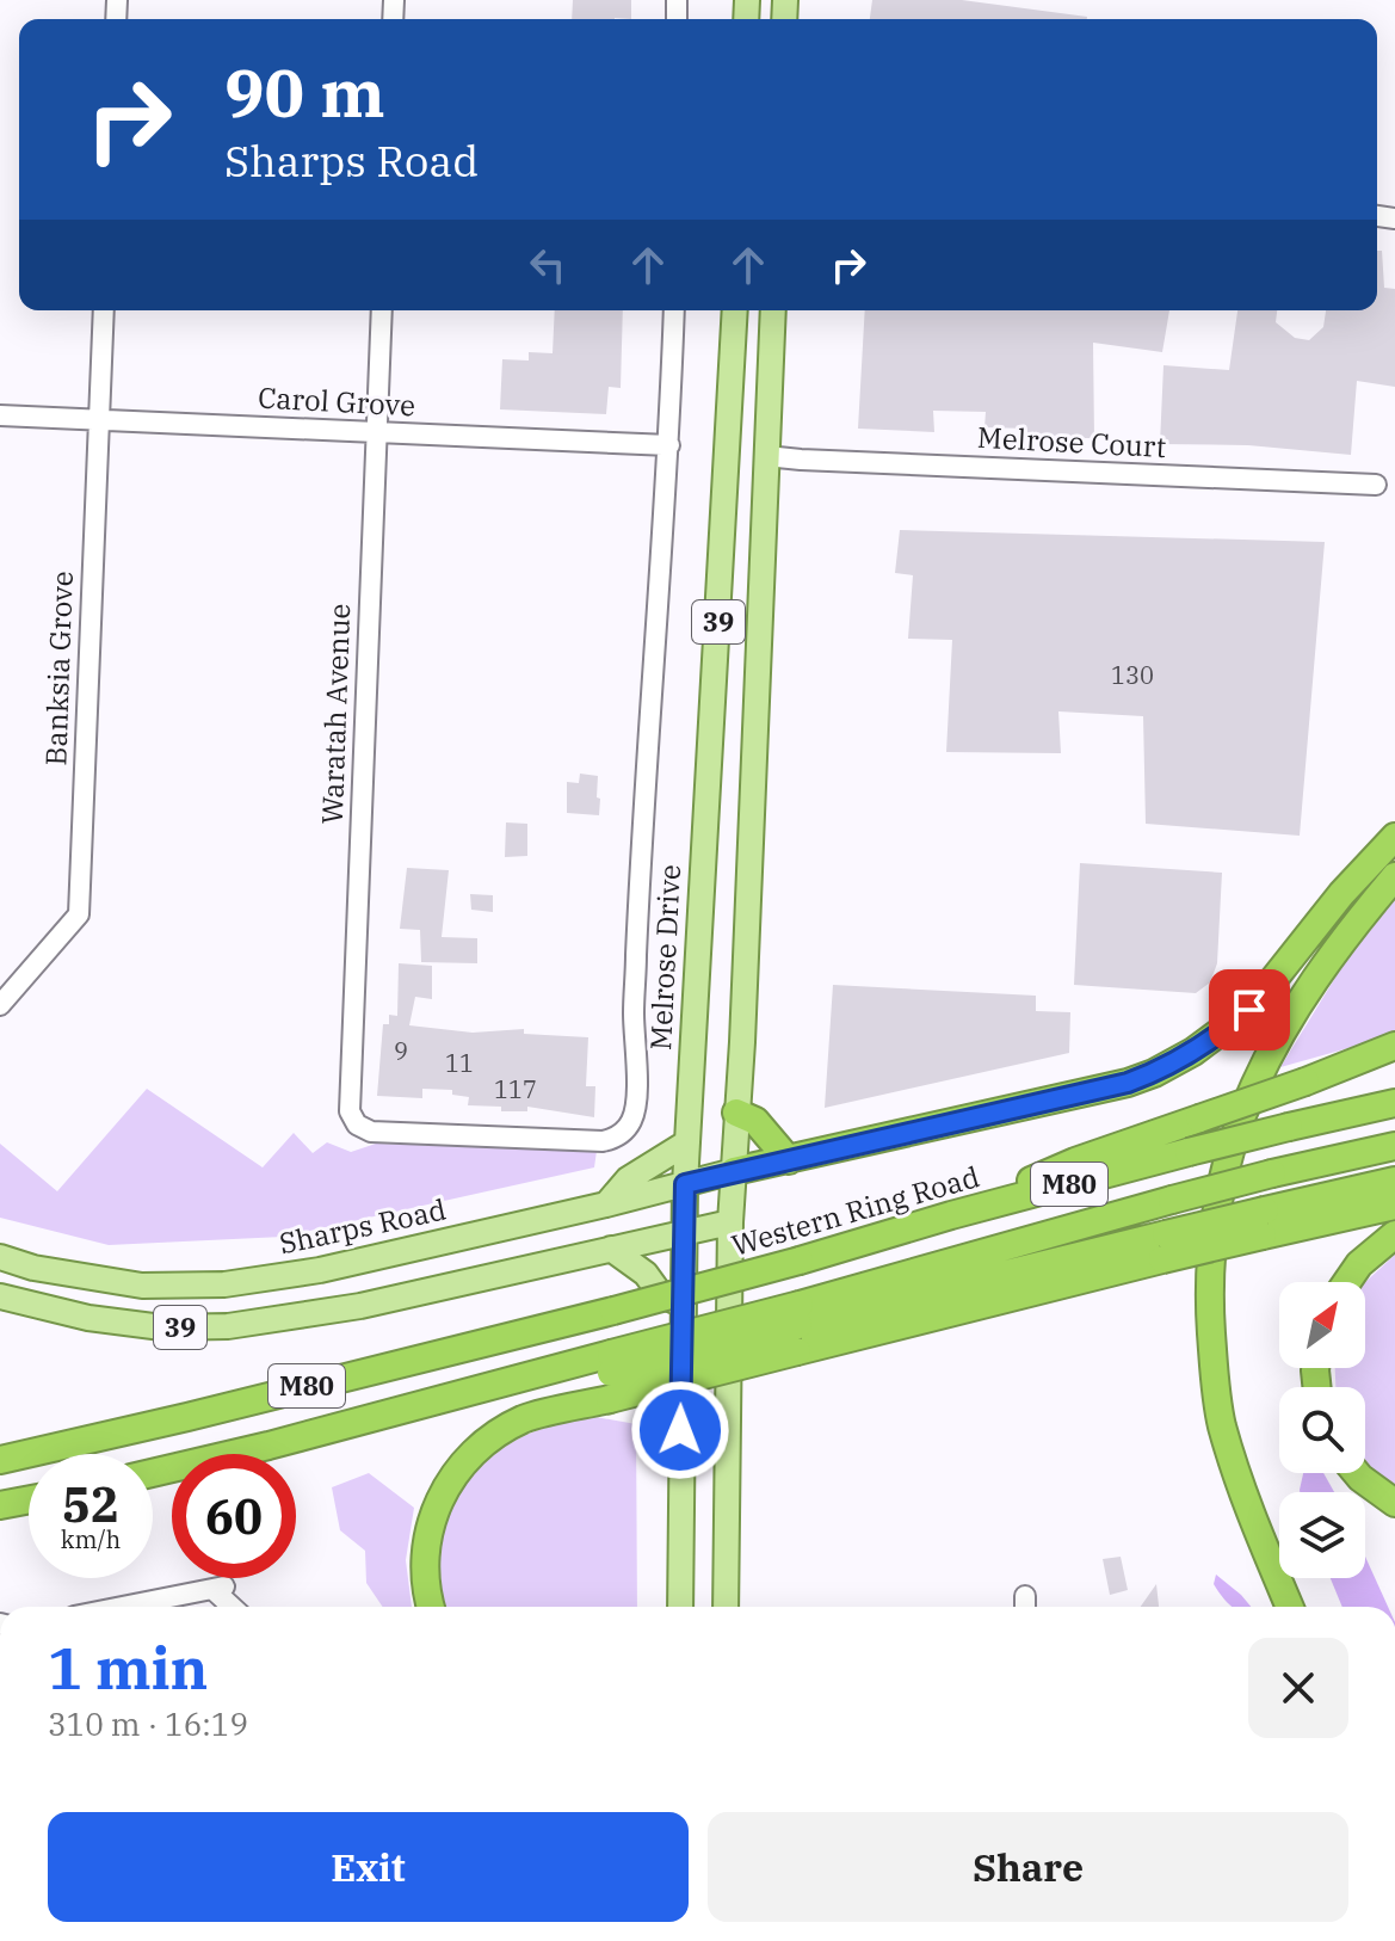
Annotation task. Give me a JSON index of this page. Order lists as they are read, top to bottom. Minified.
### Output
{"streets":{"highway":["M80","Western Ring Road"],"main road":["39","Melrose Drive","Sharps Road"],"street":["Carol Grove","Melrose Court","Banksia Grove","Waratah Avenue"]},"crossings":[["Carol Grove","Banksia Grove"],["Carol Grove","Waratah Avenue"],["Carol Grove","Melrose Drive"],["Melrose Court","39"],["39","Melrose Drive"],["39","Sharps Road"],["Waratah Avenue","Melrose Drive"],["Melrose Drive","Sharps Road"]],"house_numbers":["130","9","11","117"],"north":"top right","page":{"turn":["90 m","Sharps Road"],"speed":"52 km/h","limit":"60","heading":["1 min","310 m · 16:19"],"buttons":["Exit","Share"]}}
